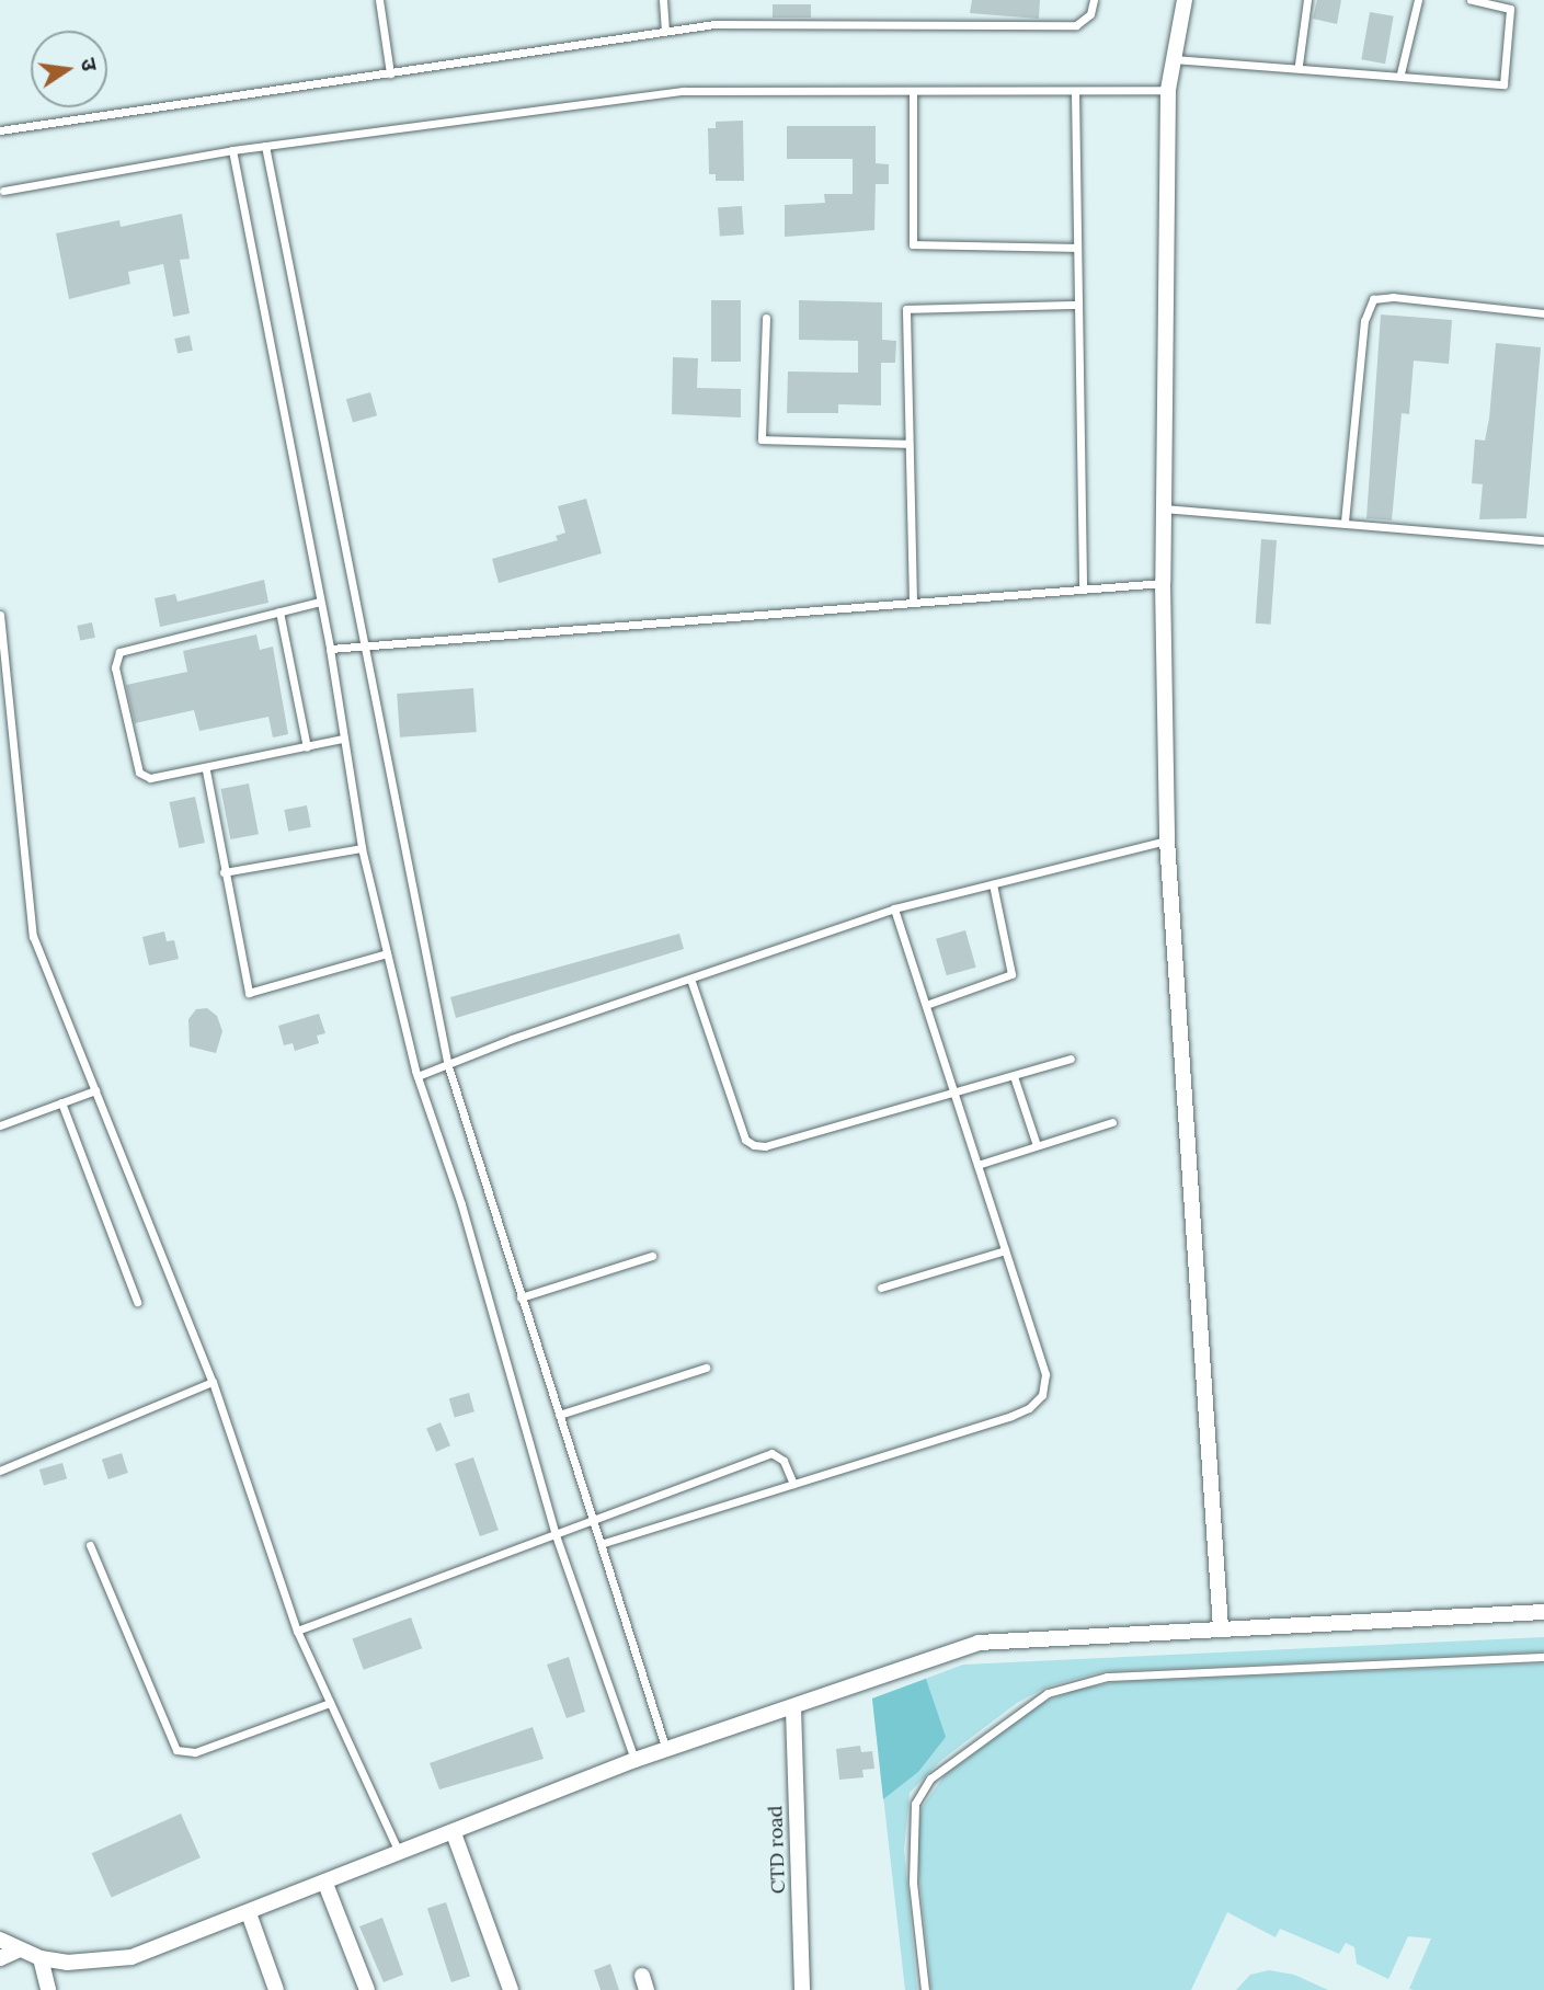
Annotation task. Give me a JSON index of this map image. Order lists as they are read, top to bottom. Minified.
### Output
{"streets":{"street":["CTD road"]},"north":"right"}
